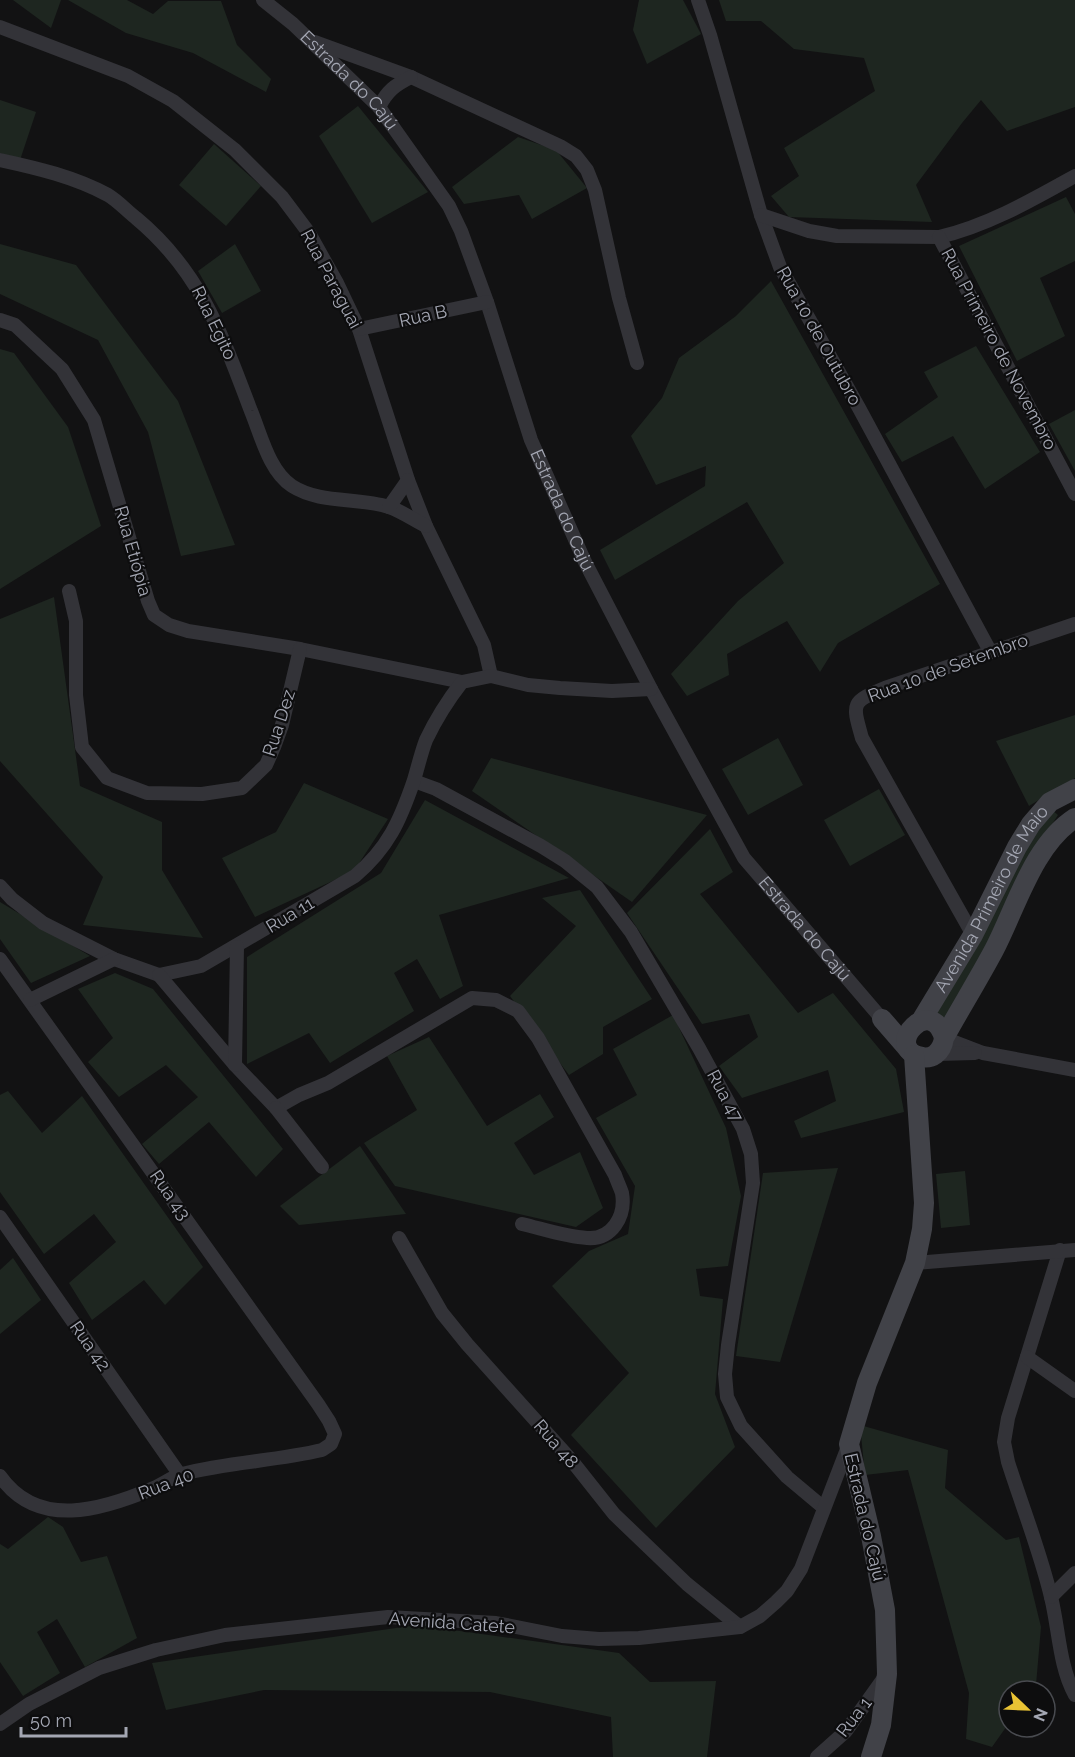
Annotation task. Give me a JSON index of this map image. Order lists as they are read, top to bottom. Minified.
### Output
{"streets":{"main road":["Estrada do Cajú","Avenida Primeiro de Maio"],"street":["Rua Paraguai","Rua B","Rua Egito","Rua 10 de Outubro","Rua Primeiro de Novembro","Rua Etiópia","Rua 10 de Setembro","Rua Dez","Rua 11","Rua 47","Rua 43","Rua 42","Rua 48","Rua 40","Avenida Catete","Rua 1"]},"crossings":[["Estrada do Cajú","Rua B"],["Estrada do Cajú","Avenida Primeiro de Maio"],["Estrada do Cajú","Avenida Catete"],["Estrada do Cajú","Rua 1"],["Rua Paraguai","Rua B"],["Rua Paraguai","Rua Egito"],["Rua 10 de Outubro","Rua 10 de Setembro"],["Rua Etiópia","Rua Dez"],["Rua Etiópia","Rua 11"],["Rua 10 de Setembro","Avenida Primeiro de Maio"],["Rua 11","Rua 47"],["Rua 47","Avenida Catete"],["Rua 43","Rua 40"],["Rua 42","Rua 40"],["Rua 48","Avenida Catete"]],"scale_bar":"50 m","north":"bottom right"}
